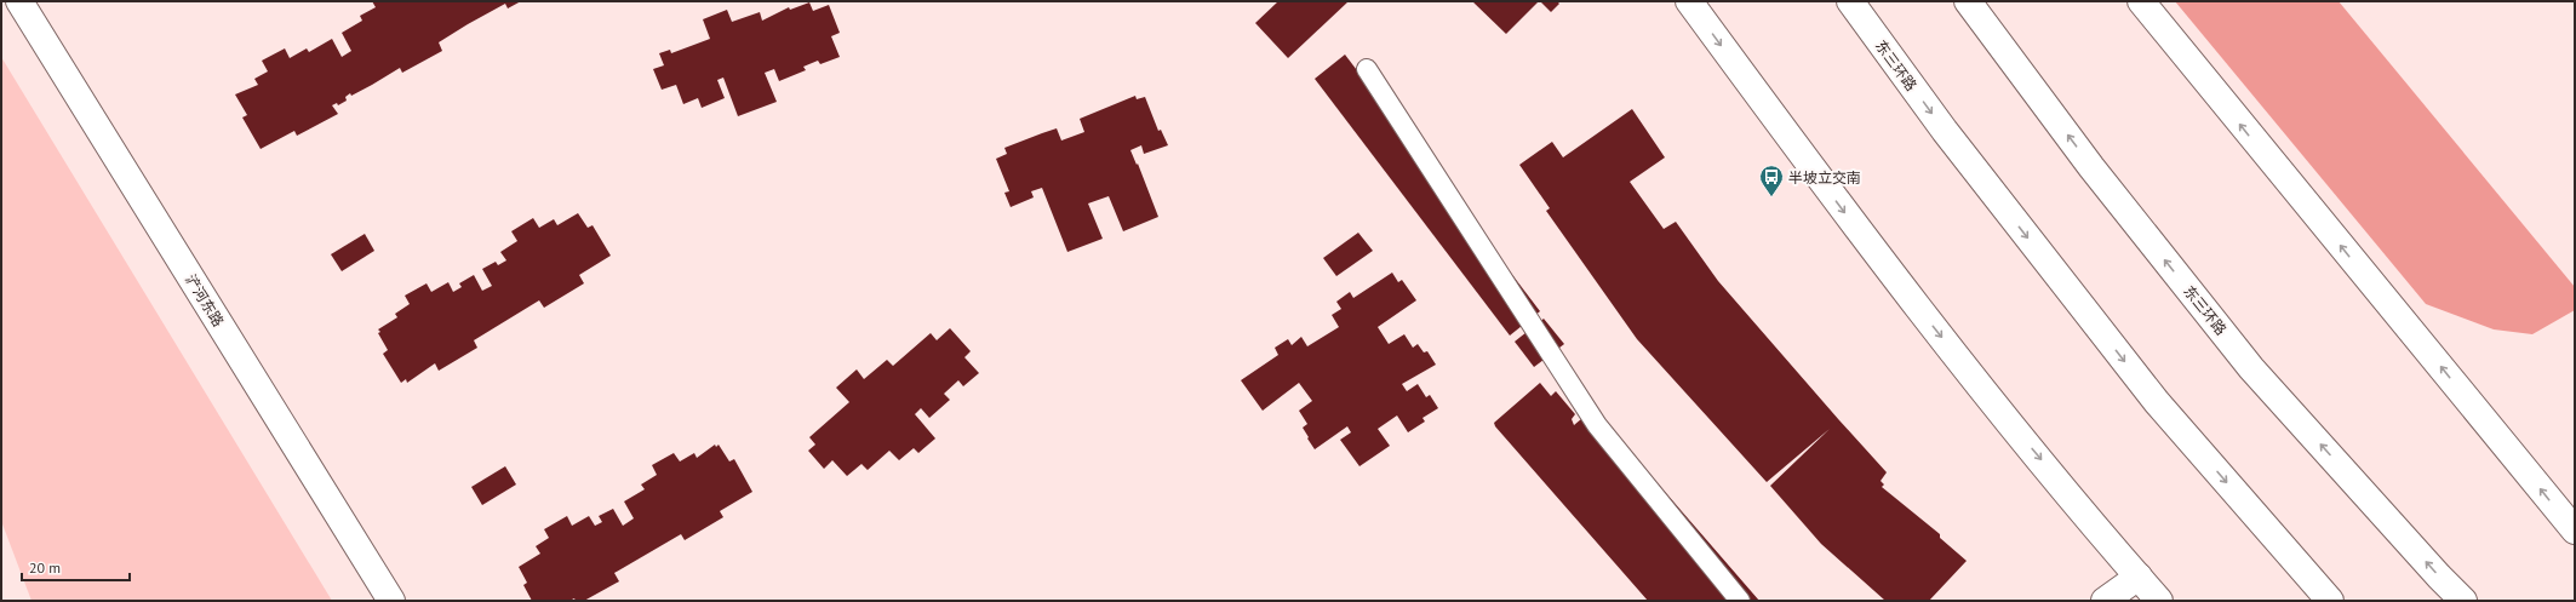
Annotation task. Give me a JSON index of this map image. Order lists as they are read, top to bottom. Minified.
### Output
{"streets":{"main road":["东三环路","浐河东路"]},"places":{"bus stop":["半坡立交南"]},"scale_bar":"20 m"}
